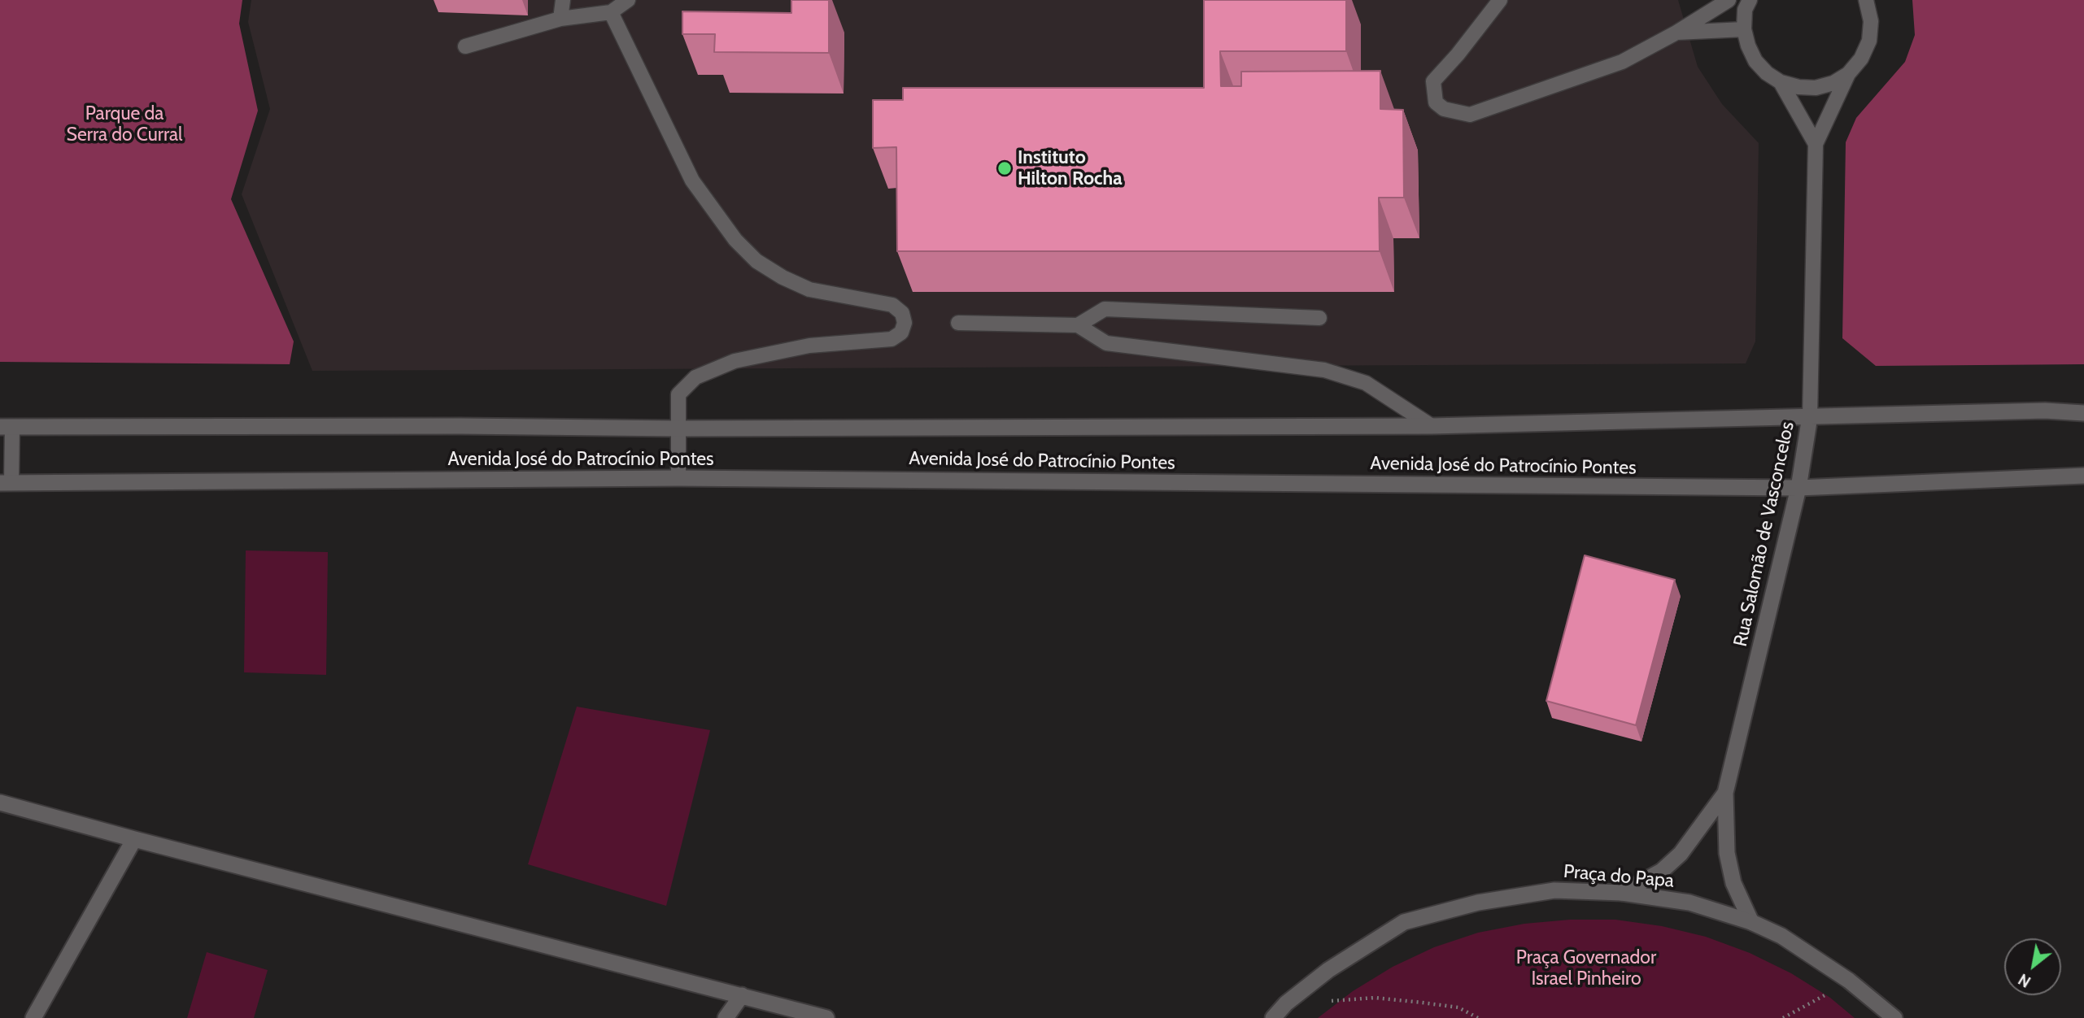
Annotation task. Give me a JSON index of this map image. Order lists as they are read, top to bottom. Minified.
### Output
{"streets":{"street":["Avenida José do Patrocínio Pontes","Rua Salomão de Vasconcelos","Praça do Papa"]},"crossings":[["Avenida José do Patrocínio Pontes","Rua Salomão de Vasconcelos"],["Rua Salomão de Vasconcelos","Praça do Papa"]],"parks":["Parque da Serra do Curral","Praça Governador Israel Pinheiro"],"places":["Instituto Hilton Rocha"],"north":"bottom left"}
